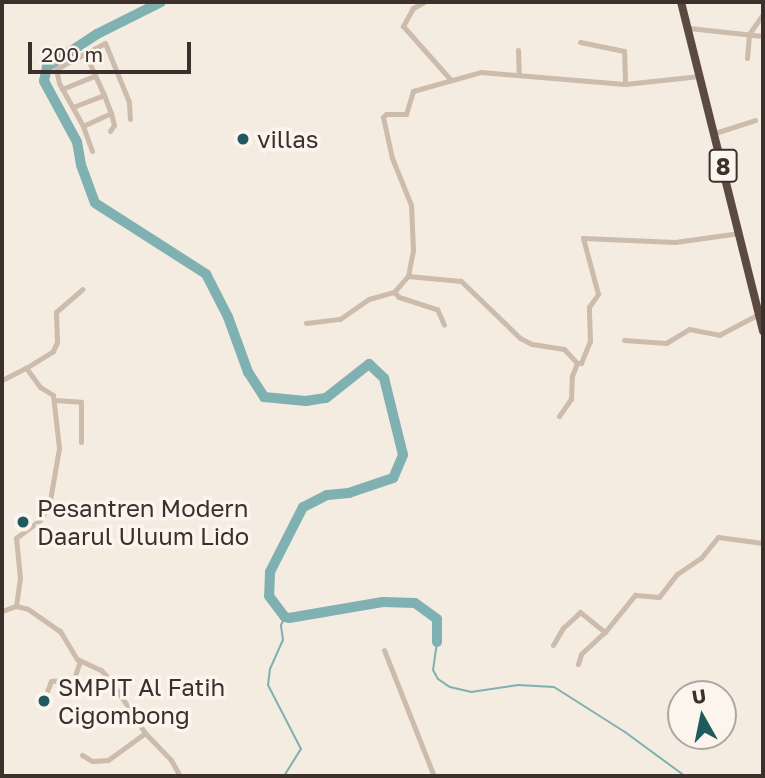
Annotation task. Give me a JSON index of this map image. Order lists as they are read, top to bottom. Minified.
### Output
{"streets":{"highway":["8"]},"places":["villas","Pesantren Modern Daarul Uluum Lido","SMPIT Al Fatih Cigombong"],"scale_bar":"200 m","north":"top"}
